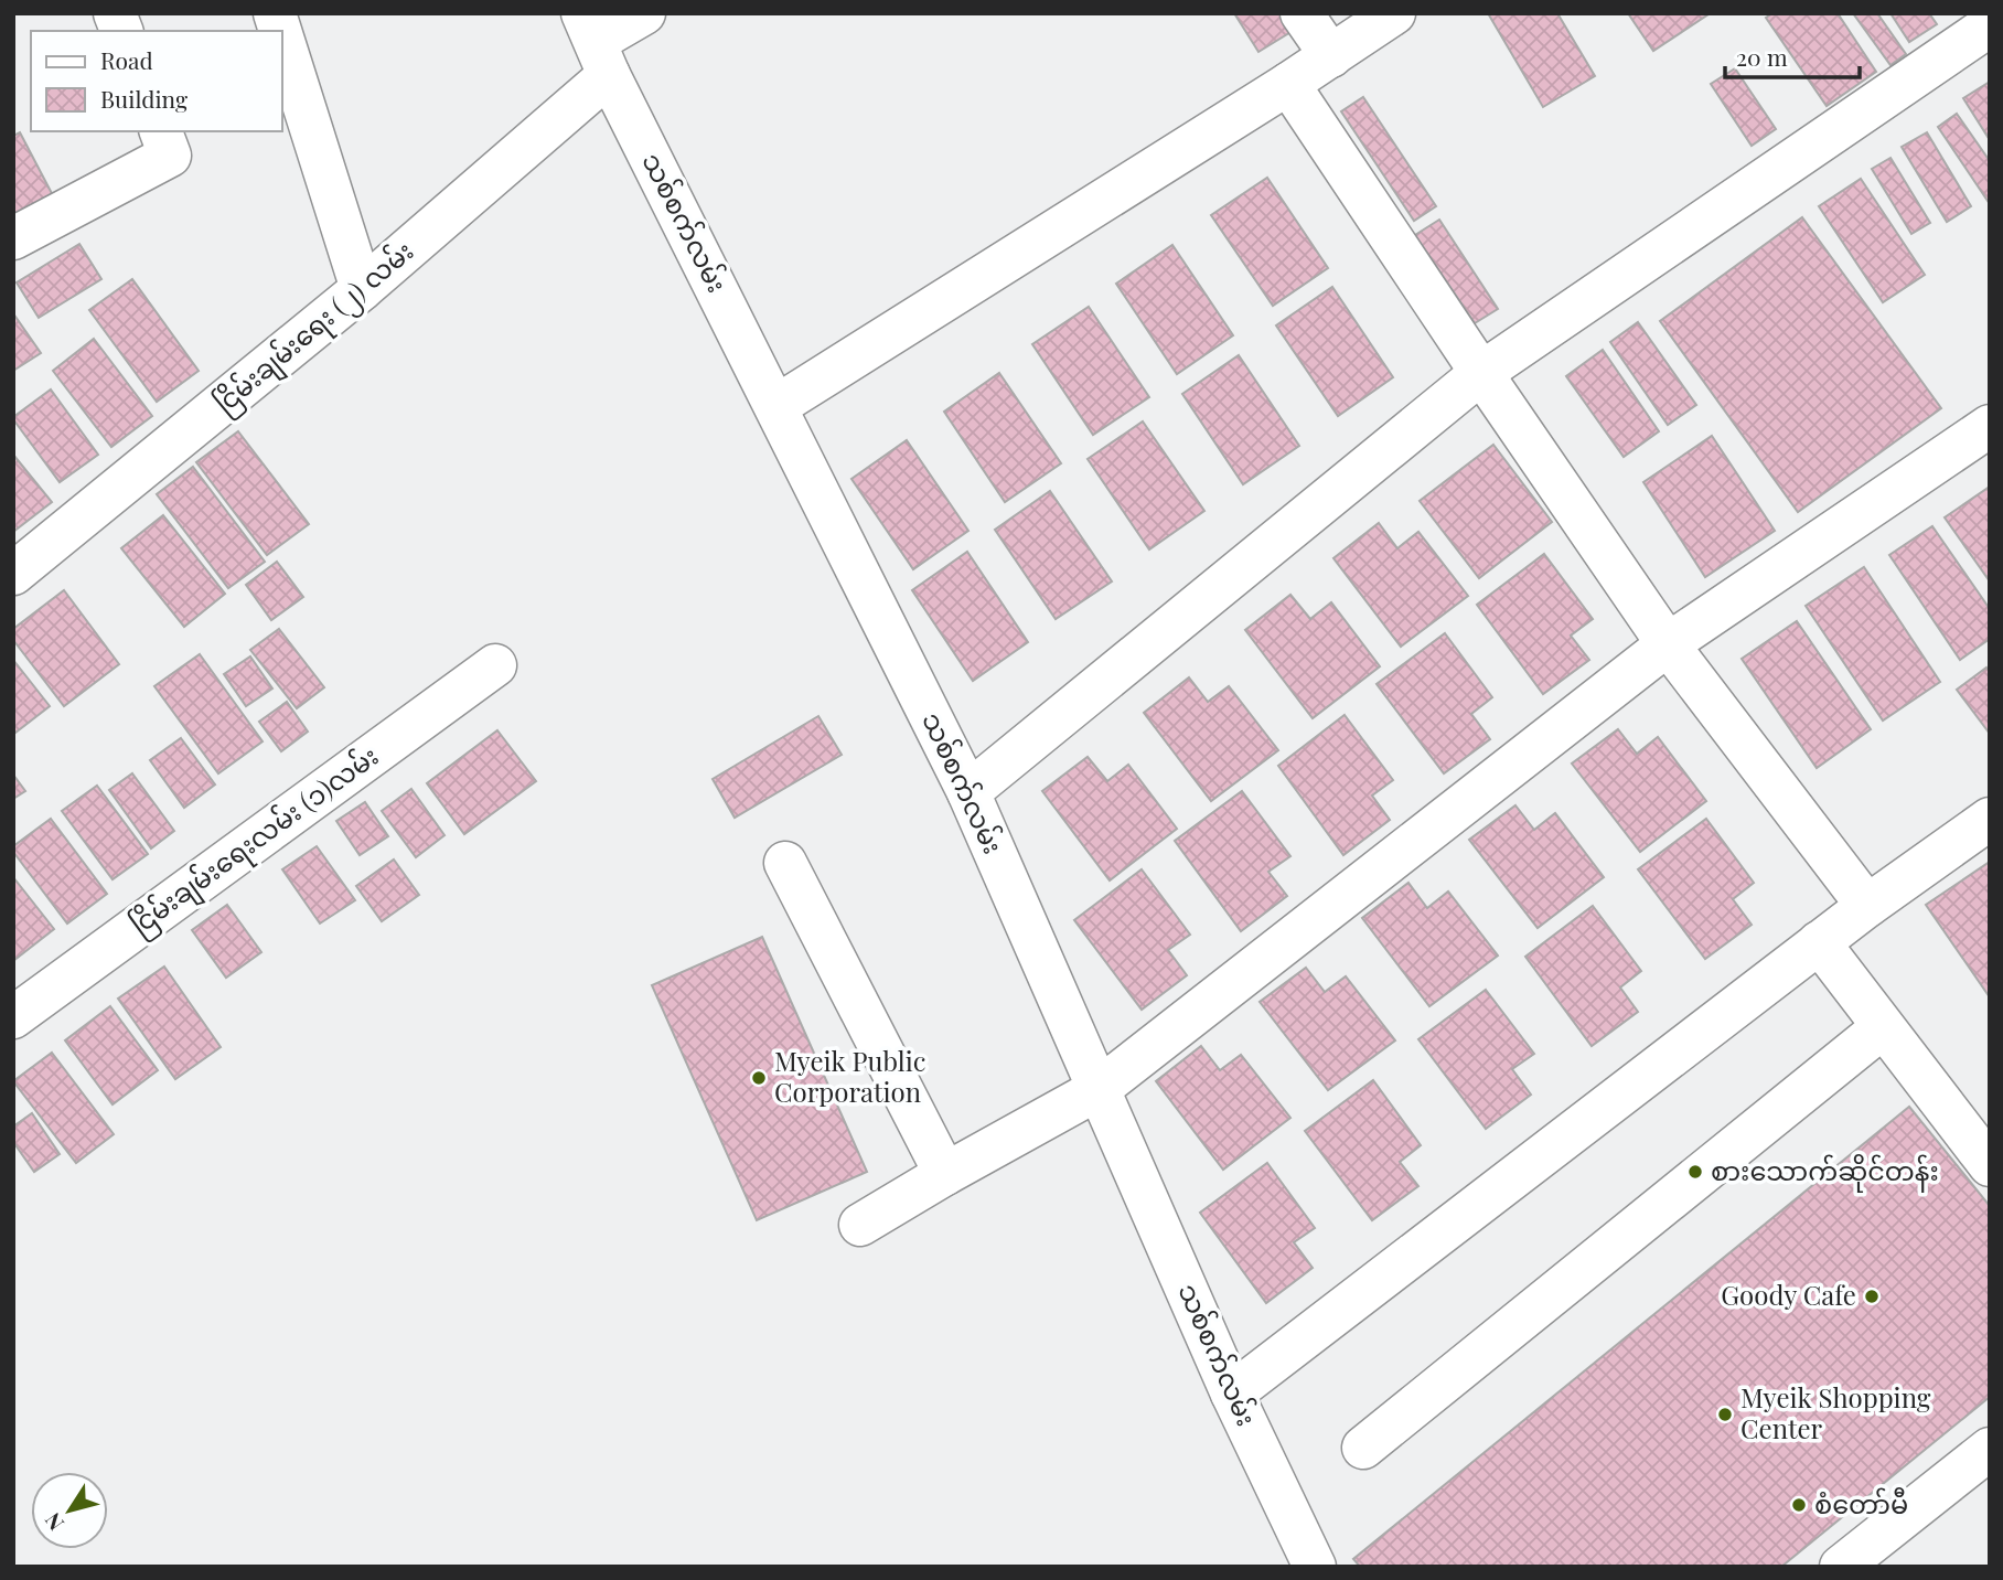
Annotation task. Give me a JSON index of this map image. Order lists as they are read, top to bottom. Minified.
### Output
{"streets":{"street":["သစ်စက်လမ်း","ငြိမ်းချမ်းရေး (၂) လမ်း","ငြိမ်းချမ်းရေးလမ်း (၁)လမ်း"]},"crossings":[["သစ်စက်လမ်း","ငြိမ်းချမ်းရေး (၂) လမ်း"]],"places":["Myeik Public Corporation","စားသောက်ဆိုင်တန်း","Goody Cafe","Myeik Shopping Center","စံတော်မီ"],"legend":["Road","Building"],"scale_bar":"20 m","north":"bottom left"}
